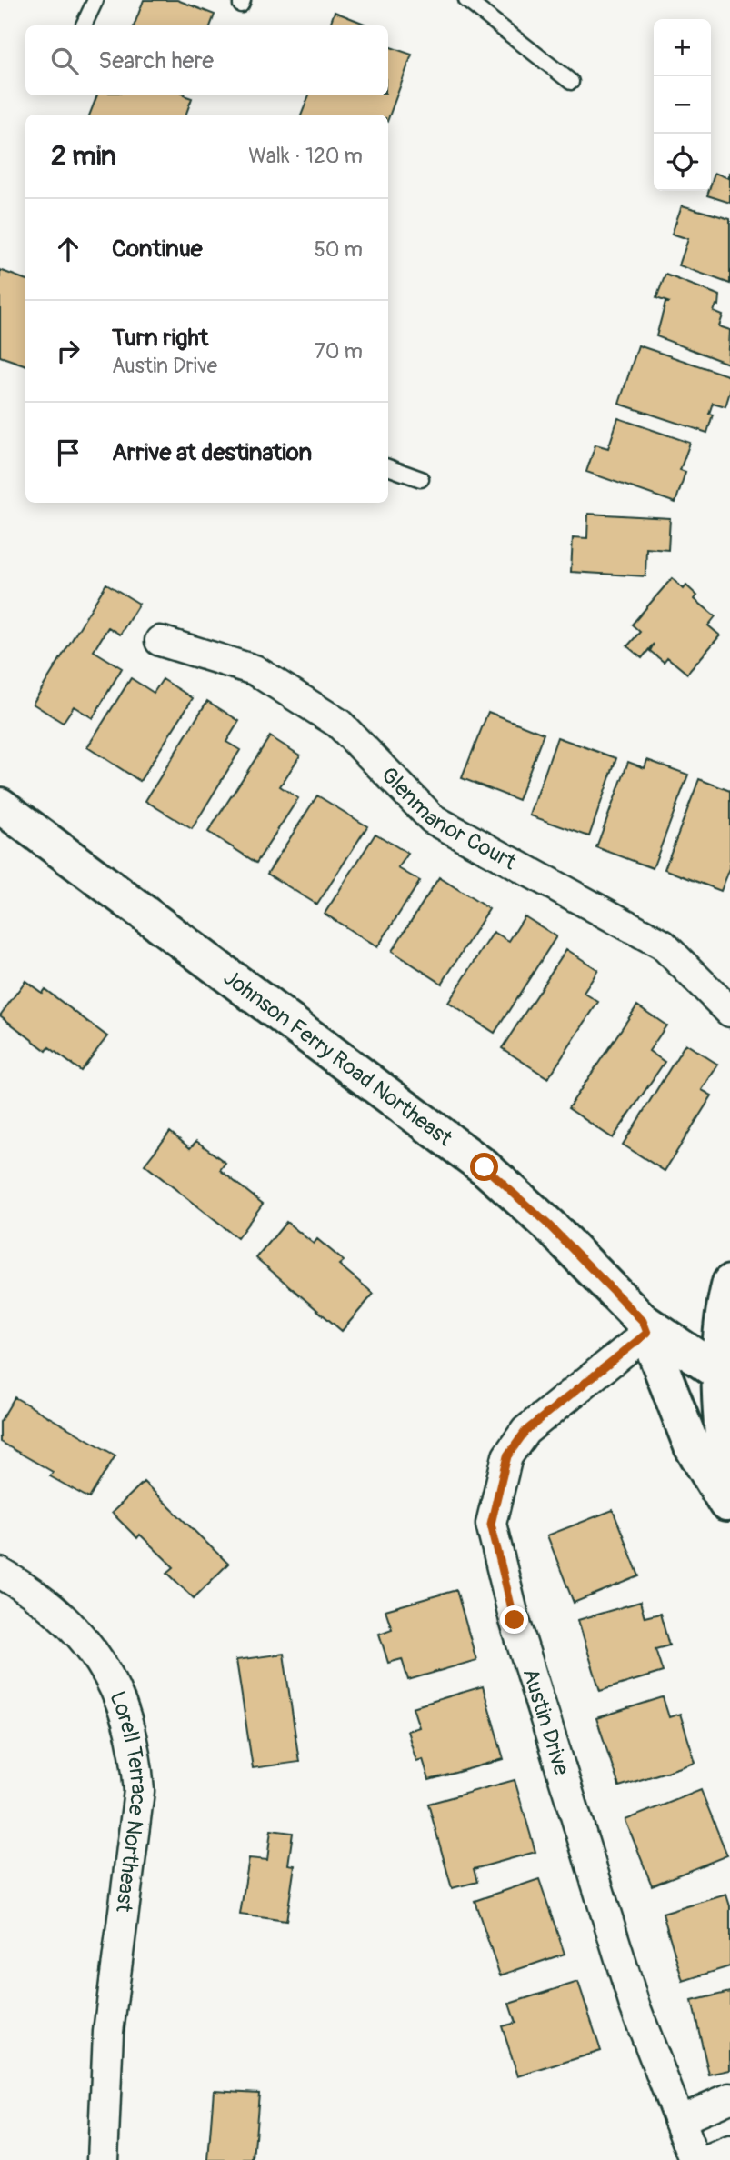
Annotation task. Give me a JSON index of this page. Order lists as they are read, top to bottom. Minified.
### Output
{"streets":{"street":["Glenmanor Court","Johnson Ferry Road Northeast","Austin Drive","Lorell Terrace Northeast"]},"crossings":[["Johnson Ferry Road Northeast","Austin Drive"]],"page":{"map_buttons":["+","−"],"search":"Search here","heading":["2 min","Walk · 120 m"],"list":[["Continue","50 m"],["Turn right","Austin Drive","70 m"],"Arrive at destination"]}}
